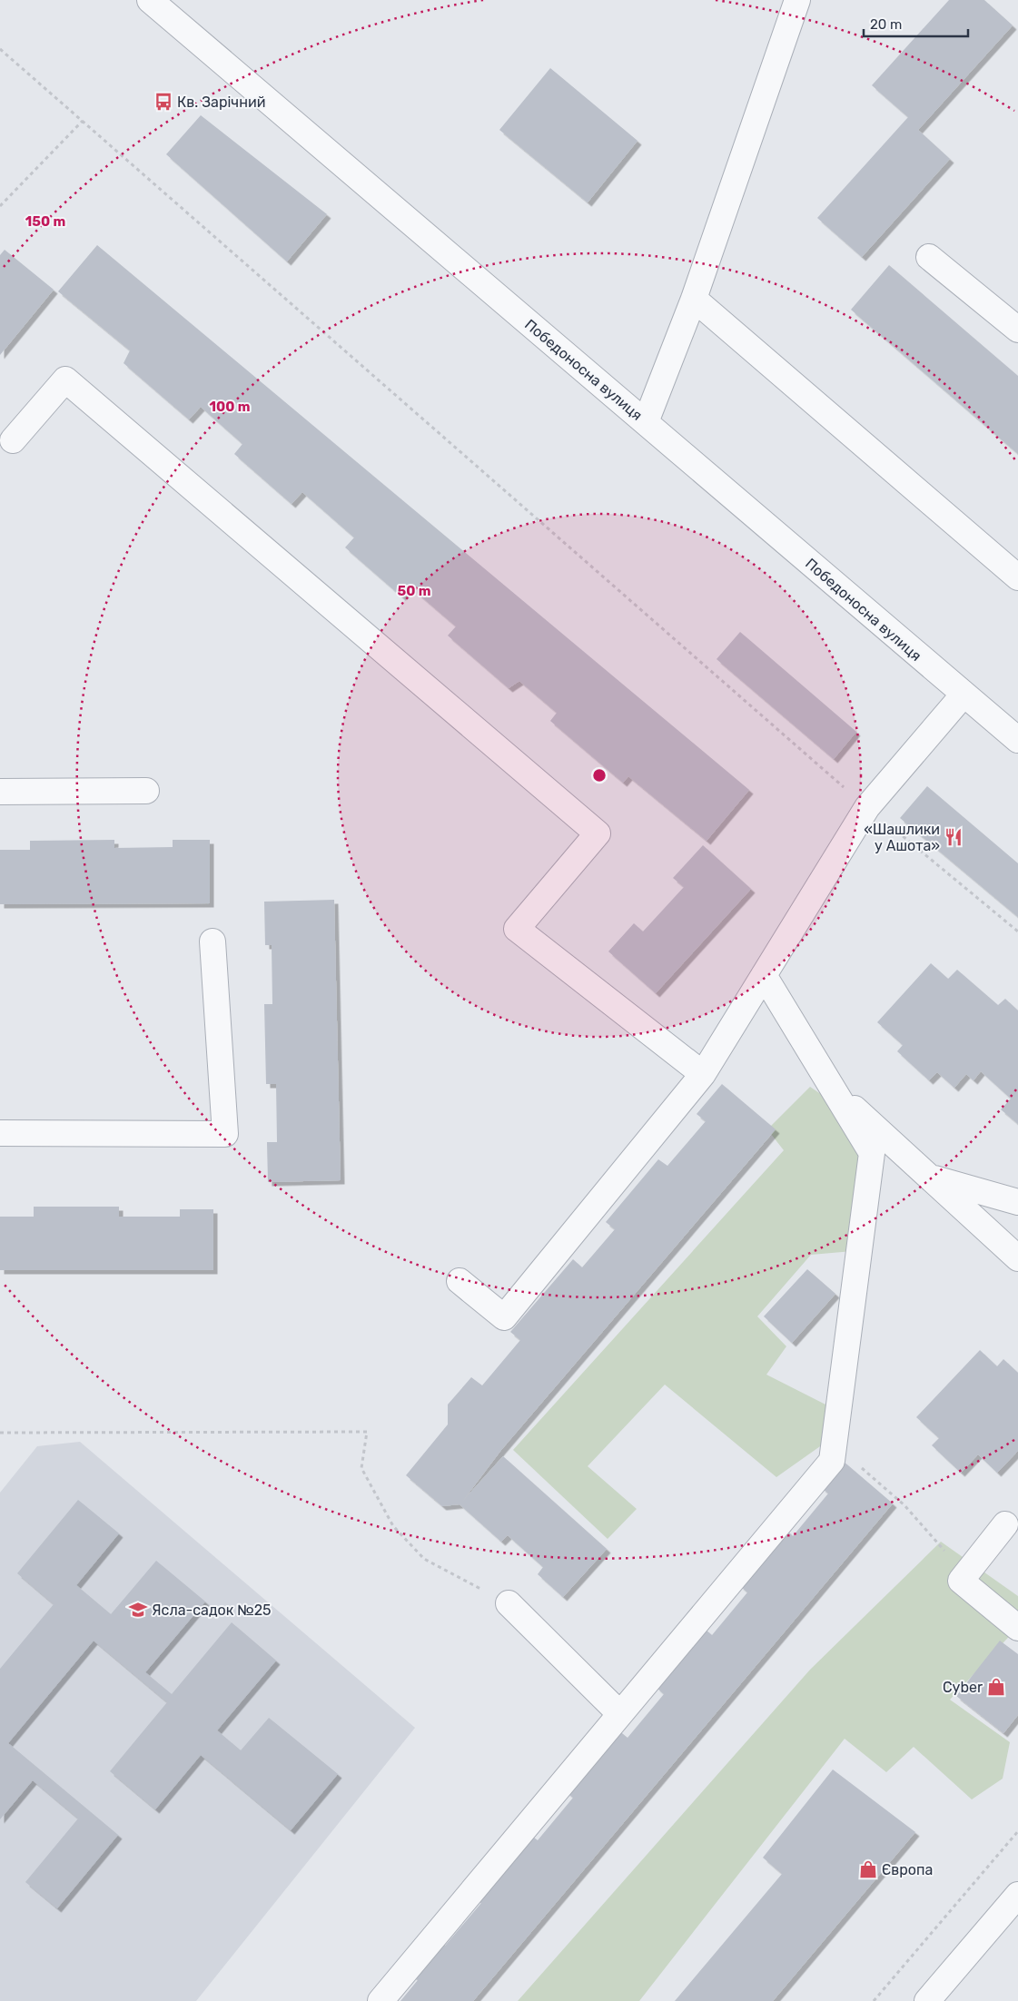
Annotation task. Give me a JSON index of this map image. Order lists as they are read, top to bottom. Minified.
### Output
{"streets":{"street":["Победоносна вулиця"]},"places":{"bus stop":["Кв. Зарічний"],"restaurant":["«Шашлики у Ашота»"],"school or university":["Ясла-садок №25"],"shop":["Cyber","Європа"]},"scale_bar":"20 m","rings":["150 m","100 m","50 m"]}
